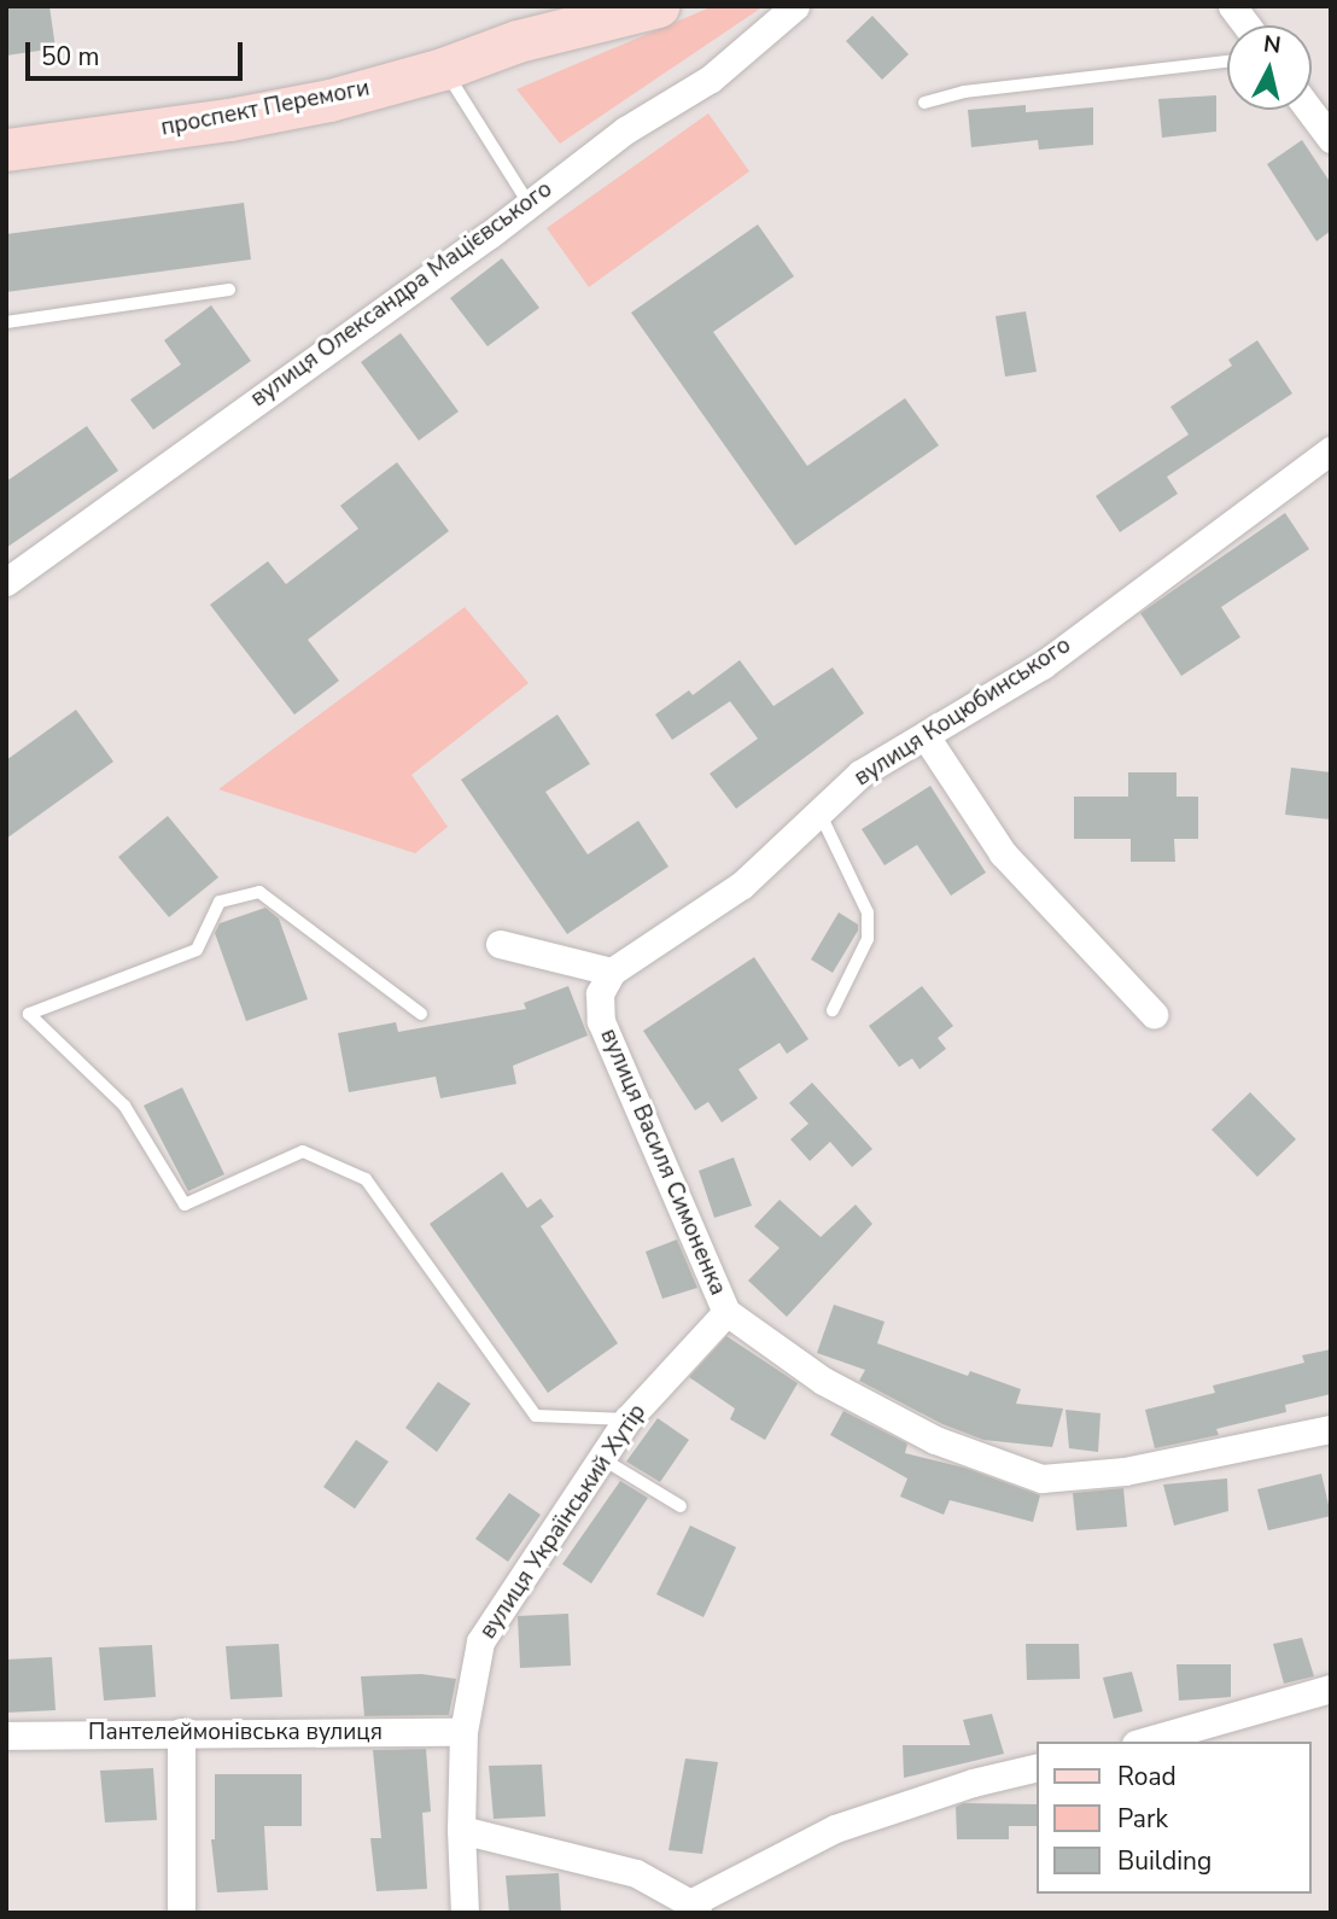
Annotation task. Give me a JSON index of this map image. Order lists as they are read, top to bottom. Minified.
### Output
{"streets":{"main road":["проспект Перемоги"],"street":["вулиця Олександра Мацієвського","вулиця Коцюбинського","вулиця Василя Симоненка","вулиця Український Хутір","Пантелеймонівська вулиця"]},"crossings":[["вулиця Коцюбинського","вулиця Василя Симоненка"],["вулиця Василя Симоненка","вулиця Український Хутір"],["вулиця Український Хутір","Пантелеймонівська вулиця"]],"legend":["Road","Park","Building"],"scale_bar":"50 m","north":"top"}
